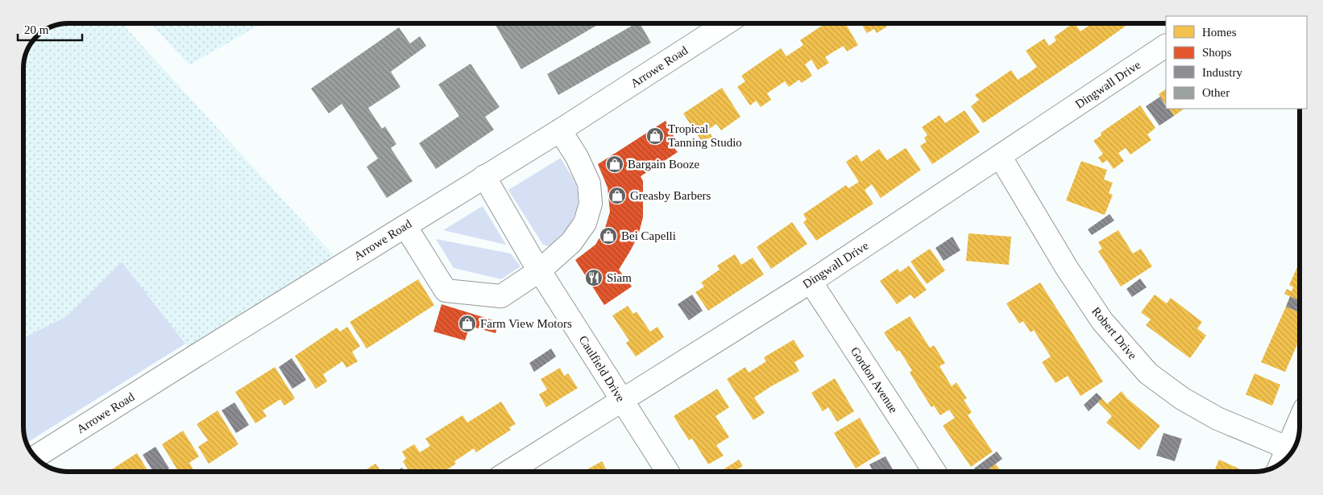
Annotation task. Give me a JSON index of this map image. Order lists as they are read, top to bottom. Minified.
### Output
{"streets":{"street":["Arrowe Road","Dingwall Drive","Robert Drive","Caulfield Drive","Gordon Avenue"]},"crossings":[["Arrowe Road","Caulfield Drive"],["Dingwall Drive","Robert Drive"],["Dingwall Drive","Caulfield Drive"],["Dingwall Drive","Gordon Avenue"]],"places":{"shop":["Tropical Tanning Studio","Bargain Booze","Greasby Barbers","Bei Capelli","Farm View Motors"],"restaurant":["Siam"]},"legend":["Homes","Shops","Industry","Other"],"scale_bar":"20 m"}
